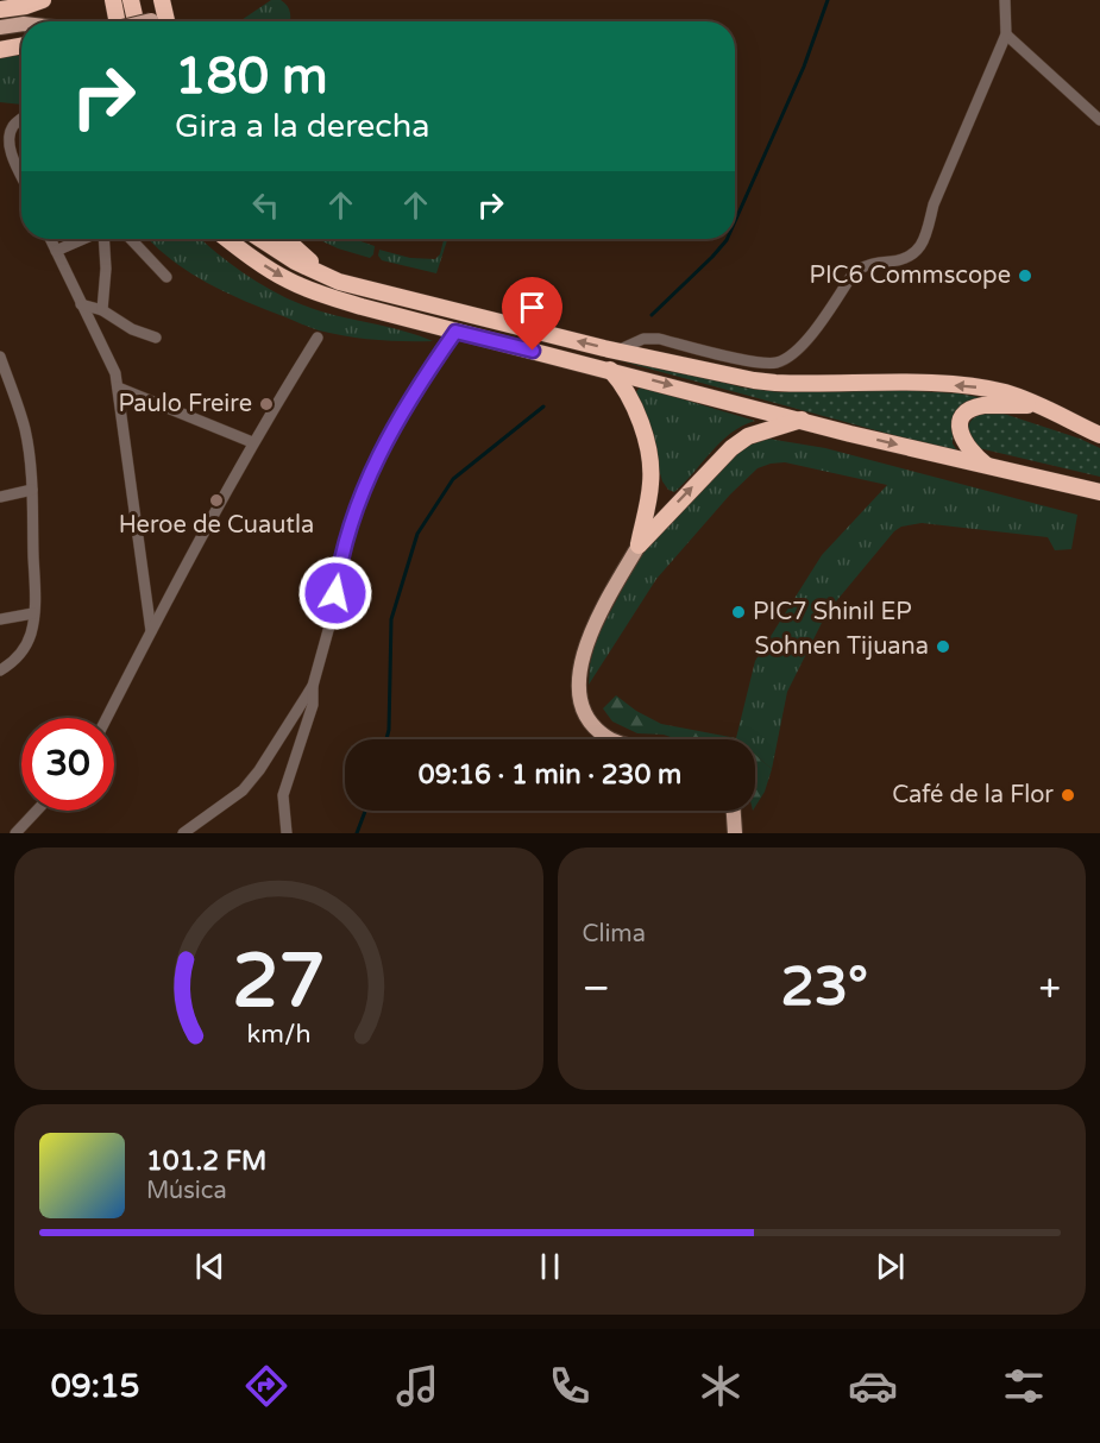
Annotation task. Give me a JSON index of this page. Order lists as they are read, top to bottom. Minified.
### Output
{"places":["PIC6 Commscope","Paulo Freire","Heroe de Cuautla","PIC7 Shinil EP","Sohnen Tijuana","Café de la Flor"],"page":{"turn":["180 m","Gira a la derecha"],"limit":"30","trip":"09:16 · 1 min · 230 m","tile":"Clima","heat":["−","23°","+"],"song":["101.2 FM","Música"],"tabs":"09:15","gauge":["27","km/h"]}}
